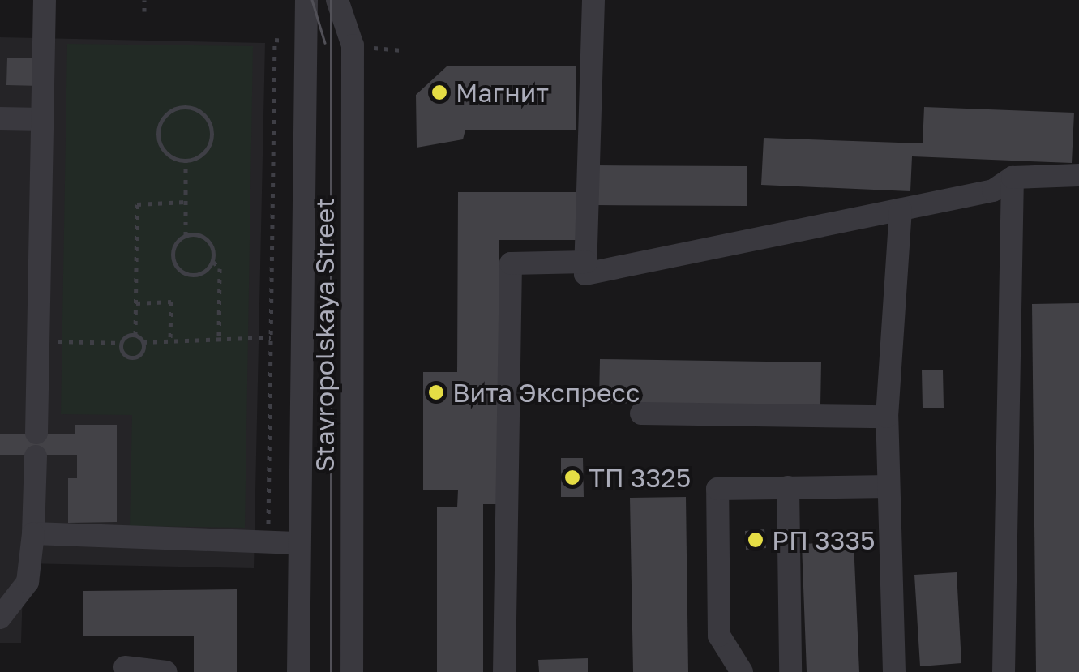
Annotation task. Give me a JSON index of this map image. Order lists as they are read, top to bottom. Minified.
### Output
{"streets":{"street":["Stavropolskaya Street"]},"places":["Магнит","Вита Экспресс","ТП 3325","РП 3335"]}
